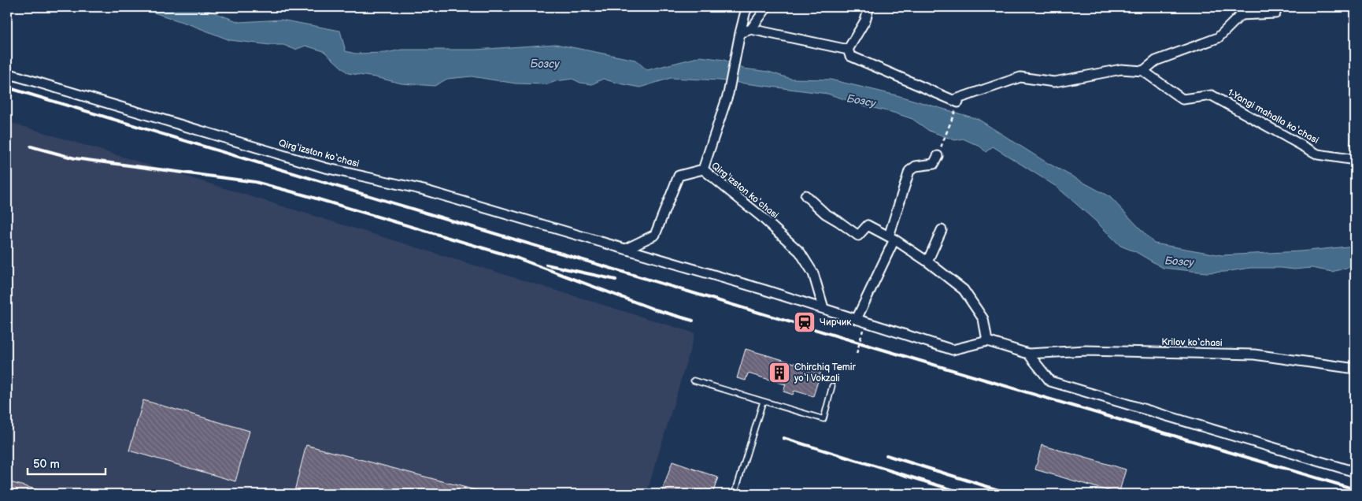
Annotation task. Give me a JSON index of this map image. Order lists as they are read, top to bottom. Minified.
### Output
{"streets":{"street":["1-Yangi mahalla ko‘chasi","Qirg‘izston ko‘chasi","Krilov ko‘chasi"]},"water":["Бозсу"],"places":{"station":["Чирчик"],"building":["Chirchiq Temir yo‘l Vokzali"]},"scale_bar":"50 m"}
